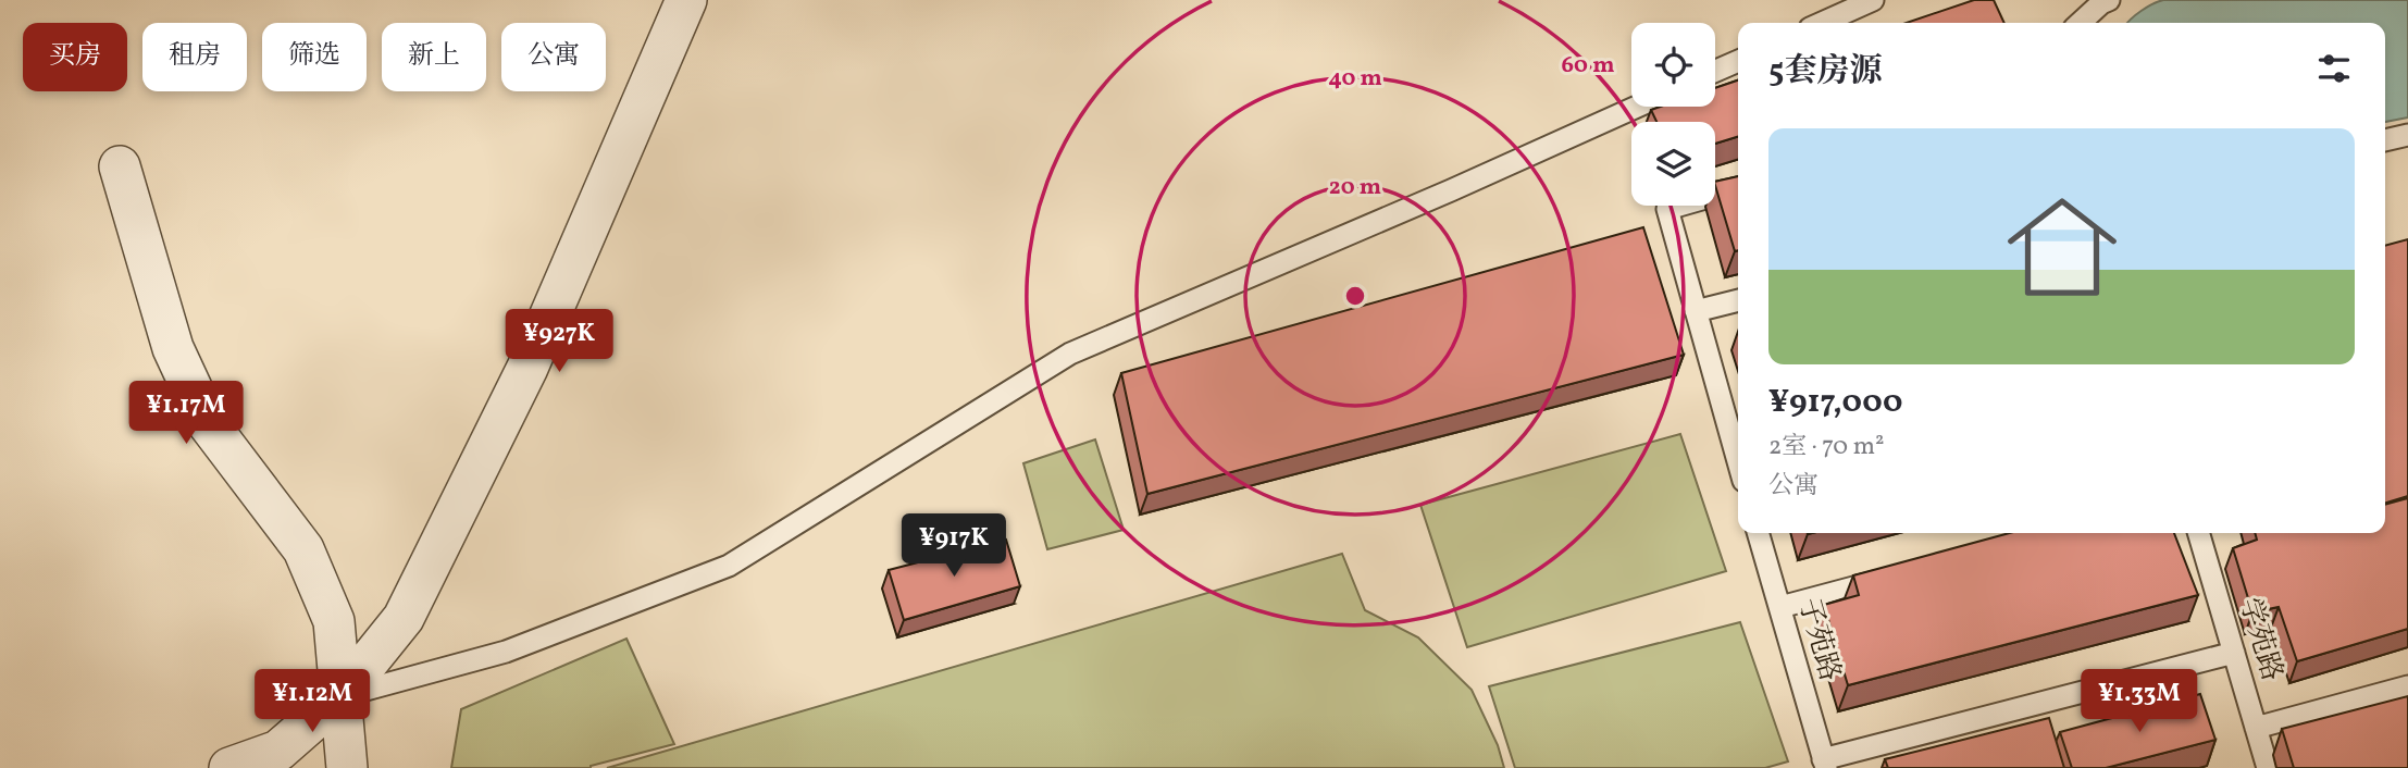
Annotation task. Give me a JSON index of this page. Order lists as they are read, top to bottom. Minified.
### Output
{"streets":{"lane":["子苑路","学苑路"]},"page":{"chip":["买房","租房","筛选","新上","公寓"],"heading":"5套房源","list":[{"name":"¥917,000","note":"2室 · 70 m² · 公寓"}],"price":["¥927K","¥1.17M","¥917K","¥1.12M","¥1.33M"]},"rings":["60 m","40 m","20 m"]}
